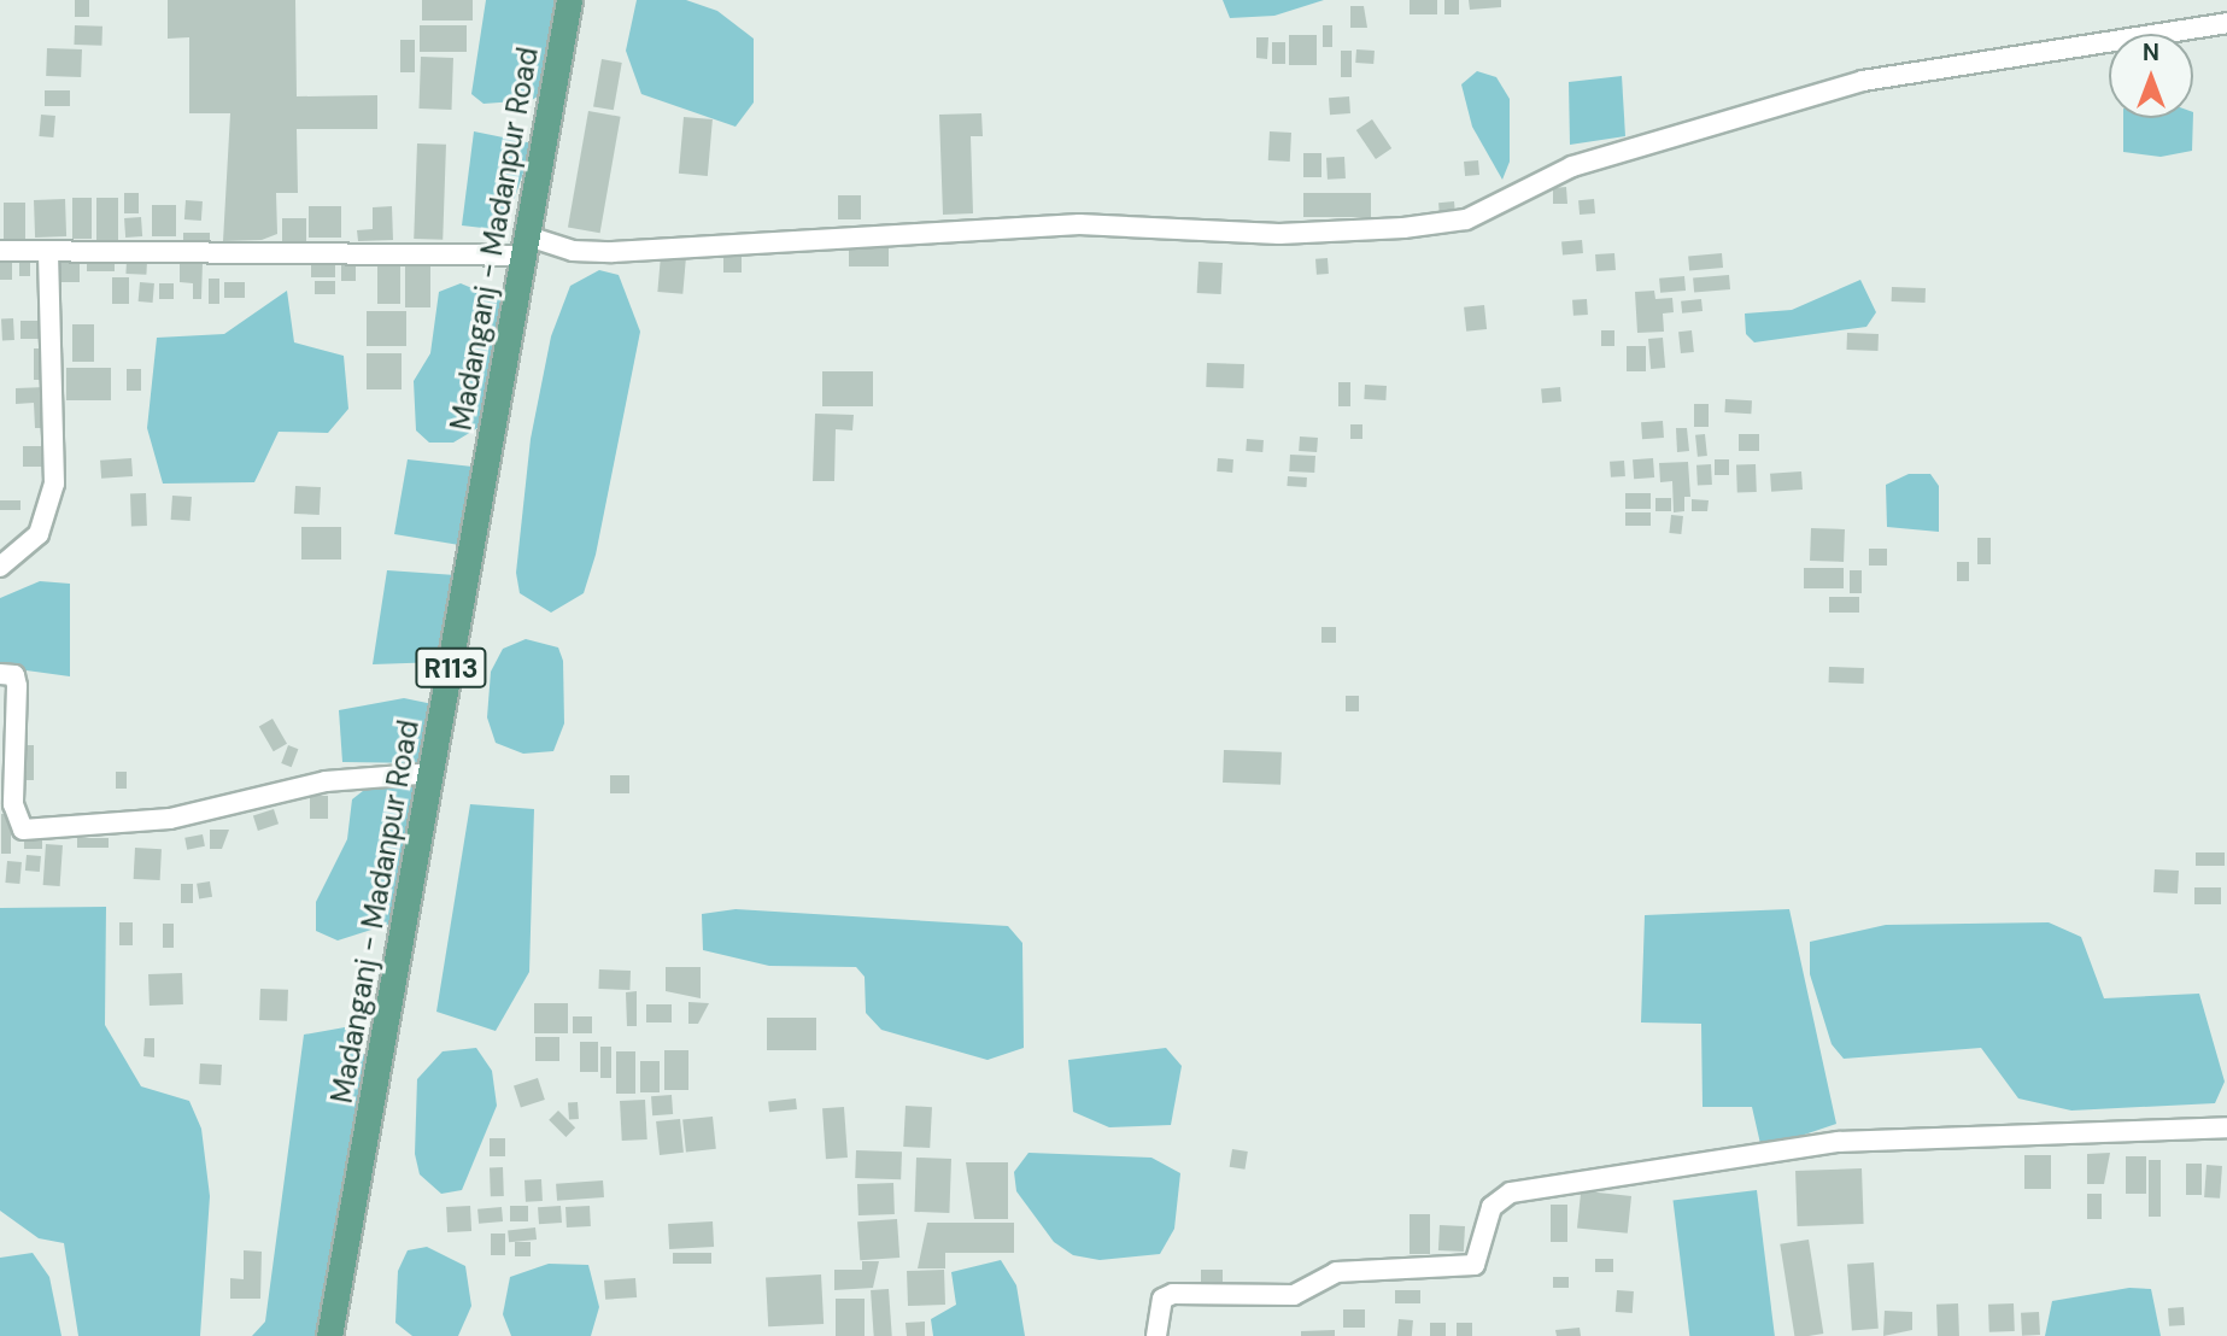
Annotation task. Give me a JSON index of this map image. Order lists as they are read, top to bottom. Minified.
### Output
{"streets":{"main road":["Madanganj - Madanpur Road","R113"]},"north":"top"}
